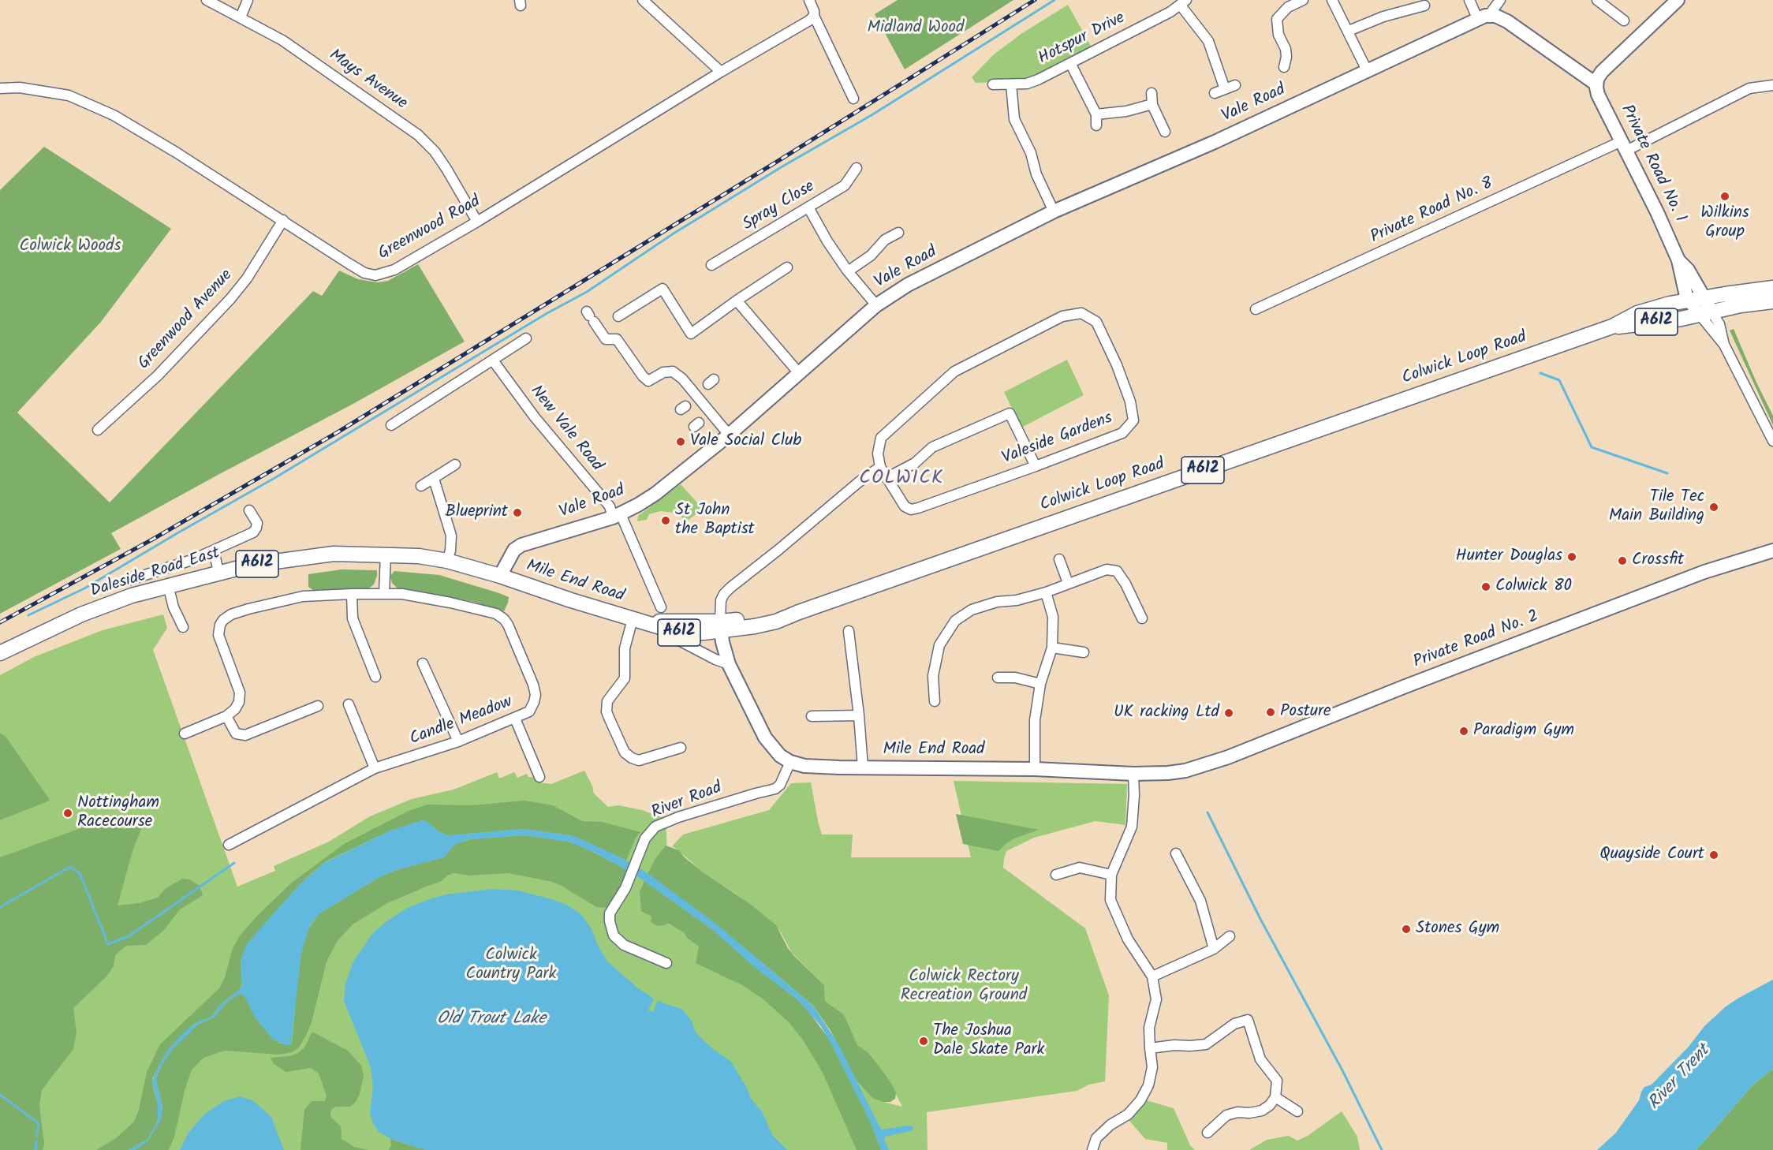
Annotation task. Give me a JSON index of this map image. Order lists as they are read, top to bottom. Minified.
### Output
{"streets":{"main road":["A612","Colwick Loop Road","Daleside Road East","Mile End Road"],"street":["Hotspur Drive","Mays Avenue","Vale Road","Private Road No. 1","Spray Close","Private Road No. 8","Greenwood Road","Greenwood Avenue","New Vale Road","Valeside Gardens","Private Road No. 2","Candle Meadow","River Road"]},"crossings":[["Mays Avenue","Greenwood Road"],["Vale Road","A612"],["Vale Road","New Vale Road"],["Vale Road","Mile End Road"],["Private Road No. 1","Private Road No. 8"],["Private Road No. 1","Colwick Loop Road"],["Greenwood Road","Greenwood Avenue"],["A612","Daleside Road East"],["A612","Mile End Road"],["Colwick Loop Road","Mile End Road"],["Mile End Road","Private Road No. 2"],["Mile End Road","River Road"]],"districts":["COLWICK"],"water":["Old Trout Lake","River Trent"],"parks":["Midland Wood","Colwick Woods","Colwick Country Park","Colwick Rectory Recreation Ground"],"places":["Wilkins Group","Vale Social Club","Tile Tec Main Building","Blueprint","St John the Baptist","Hunter Douglas","Crossfit","Colwick 80","Posture","UK racking Ltd","Paradigm Gym","Nottingham Racecourse","Quayside Court","Stones Gym","The Joshua Dale Skate Park"]}
